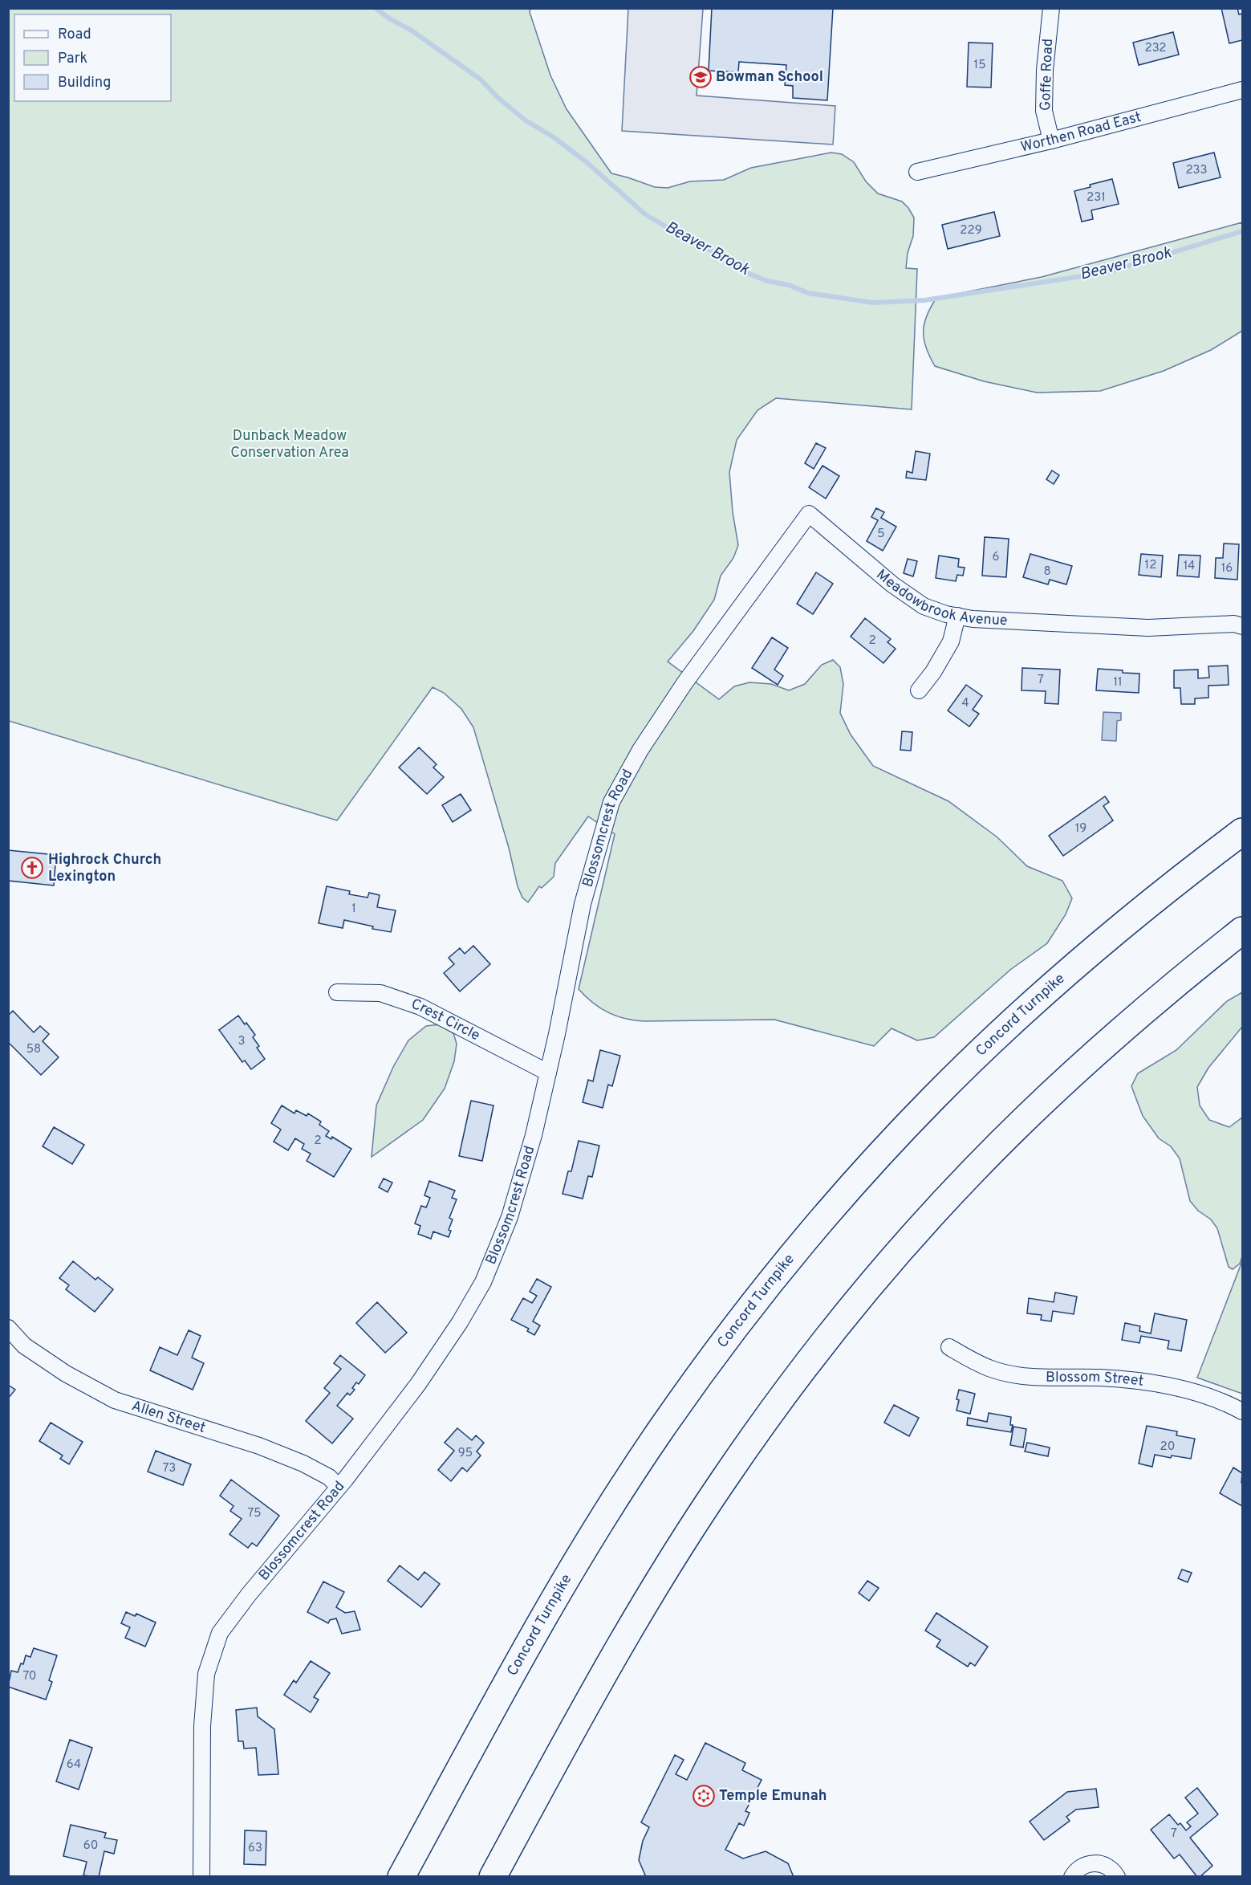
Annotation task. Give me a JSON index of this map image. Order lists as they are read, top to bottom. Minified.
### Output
{"streets":{"highway":["Concord Turnpike"],"street":["Goffe Road","Worthen Road East","Meadowbrook Avenue","Blossomcrest Road","Crest Circle","Blossom Street","Allen Street"]},"crossings":[["Goffe Road","Worthen Road East"],["Meadowbrook Avenue","Blossomcrest Road"],["Blossomcrest Road","Crest Circle"],["Blossomcrest Road","Allen Street"]],"water":["Beaver Brook"],"parks":["Dunback Meadow Conservation Area"],"places":{"school or university":["Bowman School"],"church":["Highrock Church Lexington"],"synagogue":["Temple Emunah"]},"house_numbers":["232","15","233","231","229","5","6","12","14","16","8","2","7","11","4","19","1","3","58","2","20","95","73","75","70","64","7","60","63"],"legend":["Road","Park","Building"]}
